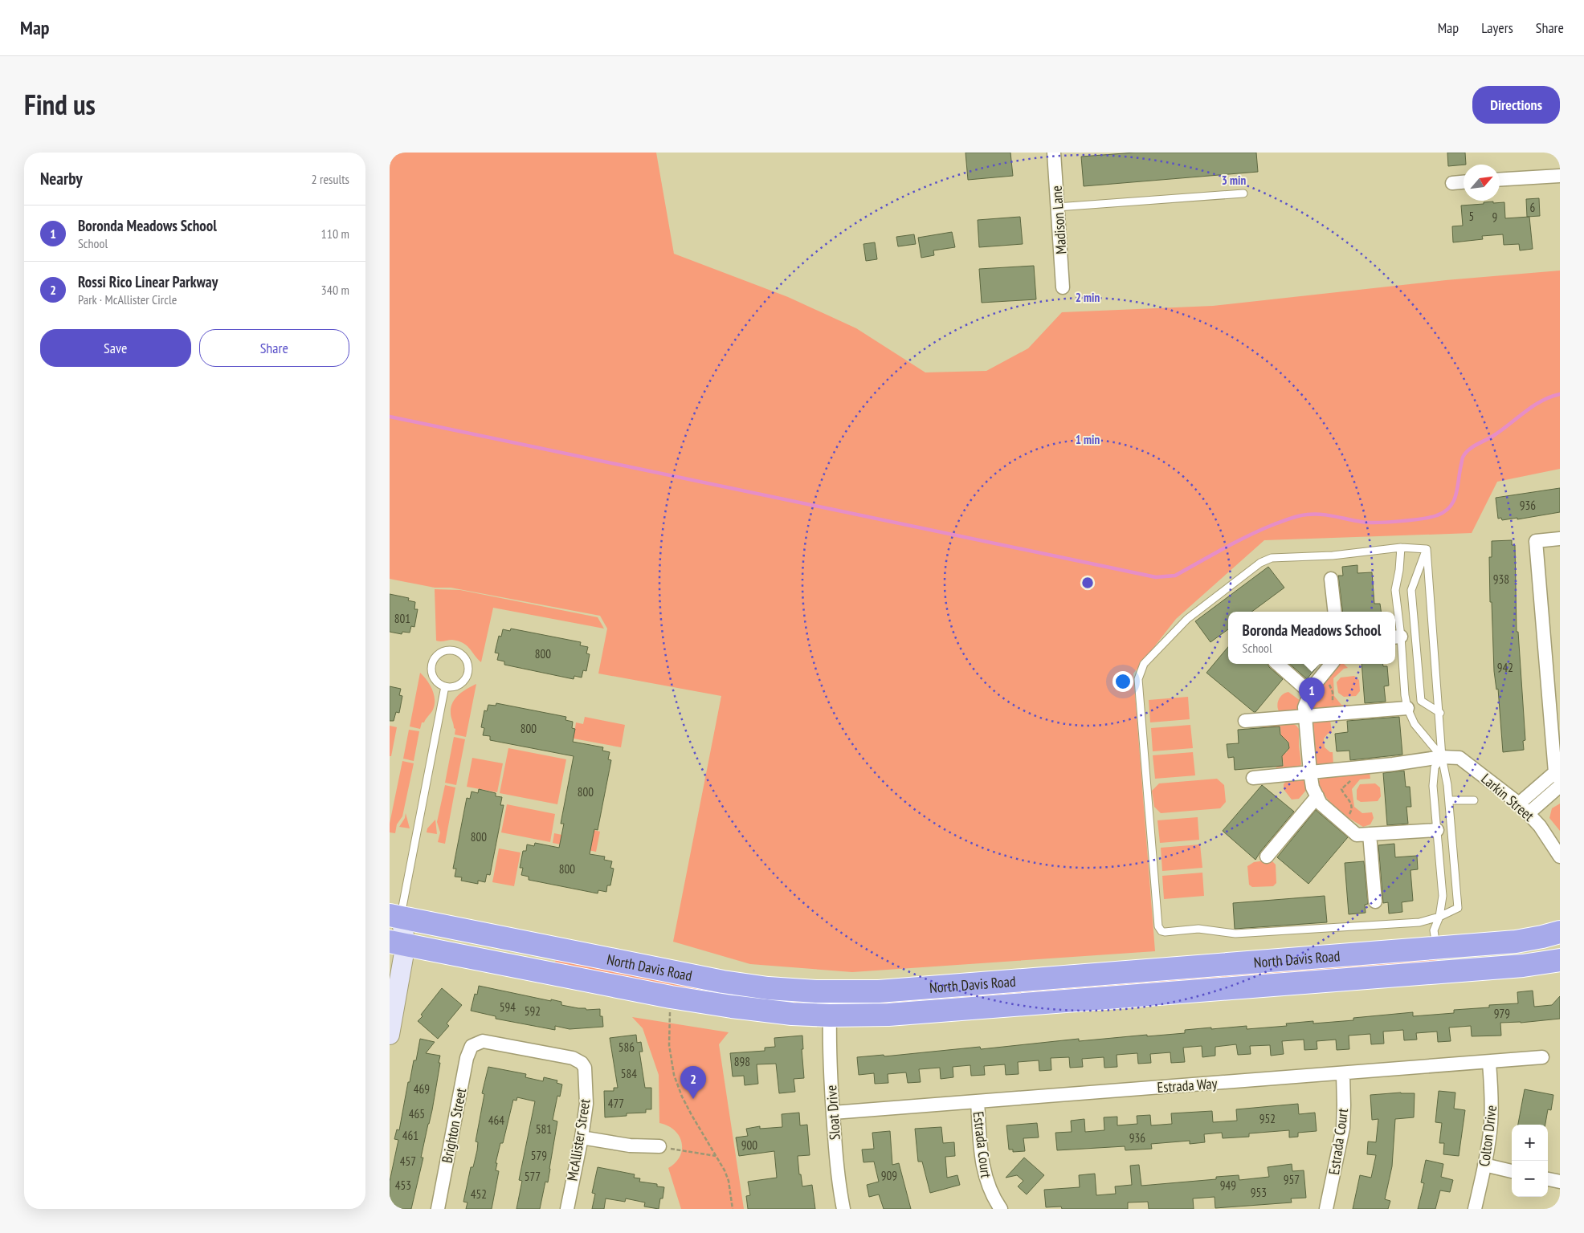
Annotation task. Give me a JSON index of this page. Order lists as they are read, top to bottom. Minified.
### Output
{"streets":{"highway":["North Davis Road"],"street":["Madison Lane","Larkin Street","Estrada Way","Sloat Drive","Brighton Street","Colton Drive","McAllister Street","Estrada Court"]},"crossings":[["North Davis Road","Sloat Drive"],["Estrada Way","Sloat Drive"],["Estrada Way","Colton Drive"],["Estrada Way","Estrada Court"],["Brighton Street","McAllister Street"]],"house_numbers":["6","5","9","936","938","801","800","942","800","800","800","800","594","592","979","586","898","584","469","477","465","952","464","581","461","936","900","579","457","909","577","957","453","949","953","452"],"north":"top right","page":{"header":"Map","nav":["Map","Layers","Share"],"title":"Find us","buttons":["Directions",["Save","Share"]],"heading":["Nearby","2 results"],"list":[{"mark":"1","name":"Boronda Meadows School","note":"School","value":"110 m"},{"mark":"2","name":"Rossi Rico Linear Parkway","note":"Park · McAllister Circle","value":"340 m"}],"popup":["Boronda Meadows School","School"],"pins":["1","2"],"map_buttons":["+","−"]},"rings":["3 min","2 min","1 min"]}
